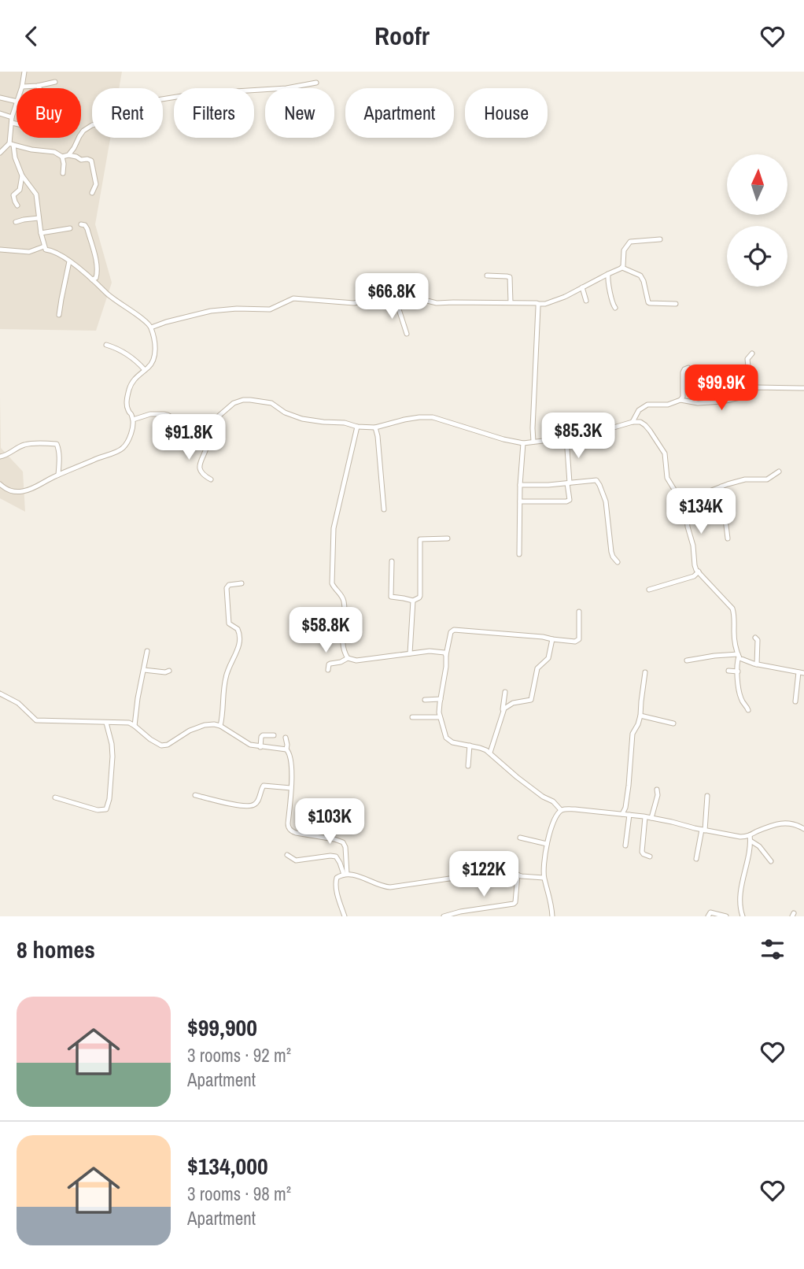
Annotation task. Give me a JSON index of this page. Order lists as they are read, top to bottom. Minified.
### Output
{"north":"top","page":{"header":"Roofr","chip":["Buy","Rent","Filters","New","Apartment","House"],"price":["$66.8K","$99.9K","$85.3K","$91.8K","$134K","$58.8K","$103K","$122K"],"heading":"8 homes","list":[{"name":"$99,900","note":"3 rooms · 92 m² · Apartment"},{"name":"$134,000","note":"3 rooms · 98 m² · Apartment"}]}}
